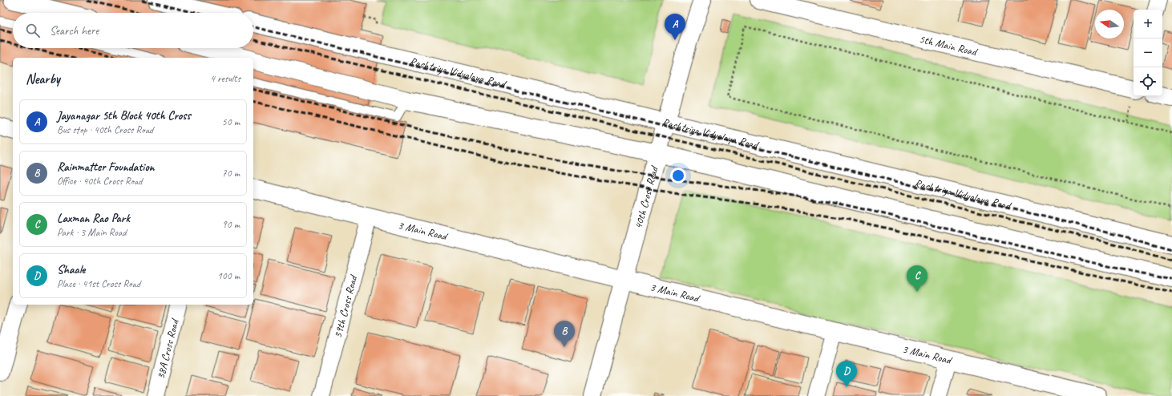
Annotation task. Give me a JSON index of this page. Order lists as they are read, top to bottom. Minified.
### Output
{"streets":{"main road":["5th Main Road","Rashtriya Vidyalaya Road","40th Cross Road","3 Main Road"],"street":["39th Cross Road","38A Cross Road"]},"crossings":[["Rashtriya Vidyalaya Road","40th Cross Road"],["40th Cross Road","3 Main Road"],["3 Main Road","39th Cross Road"]],"north":"left","page":{"map_buttons":["+","−"],"search":"Search here","pins":["A","C","B","D"],"heading":["Nearby","4 results"],"list":[{"mark":"A","name":"Jayanagar 5th Block 40th Cross","note":"Bus stop · 40th Cross Road","value":"50 m"},{"mark":"B","name":"Rainmatter Foundation","note":"Office · 40th Cross Road","value":"70 m"},{"mark":"C","name":"Laxman Rao Park","note":"Park · 3 Main Road","value":"90 m"},{"mark":"D","name":"Shaale","note":"Place · 41st Cross Road","value":"100 m"}]}}
